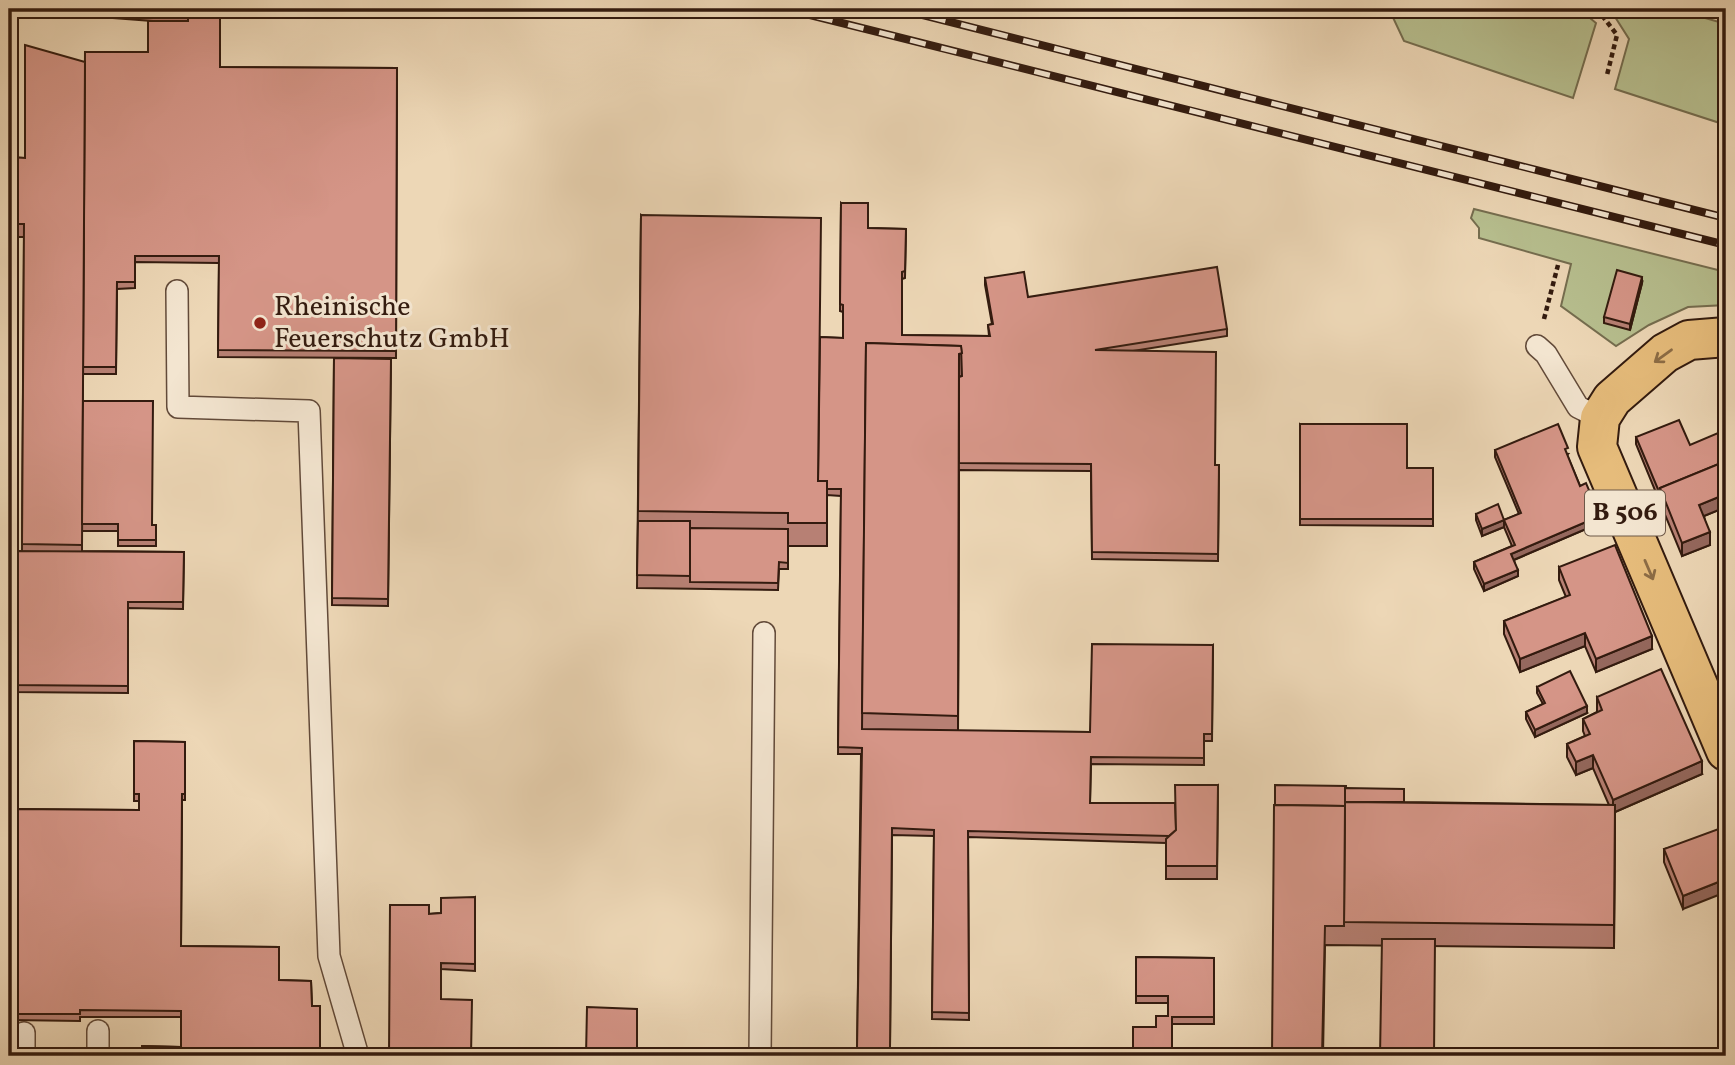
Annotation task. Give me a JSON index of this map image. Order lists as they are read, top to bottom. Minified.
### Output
{"streets":{"main road":["B 506"]},"places":["Rheinische Feuerschutz GmbH"]}
